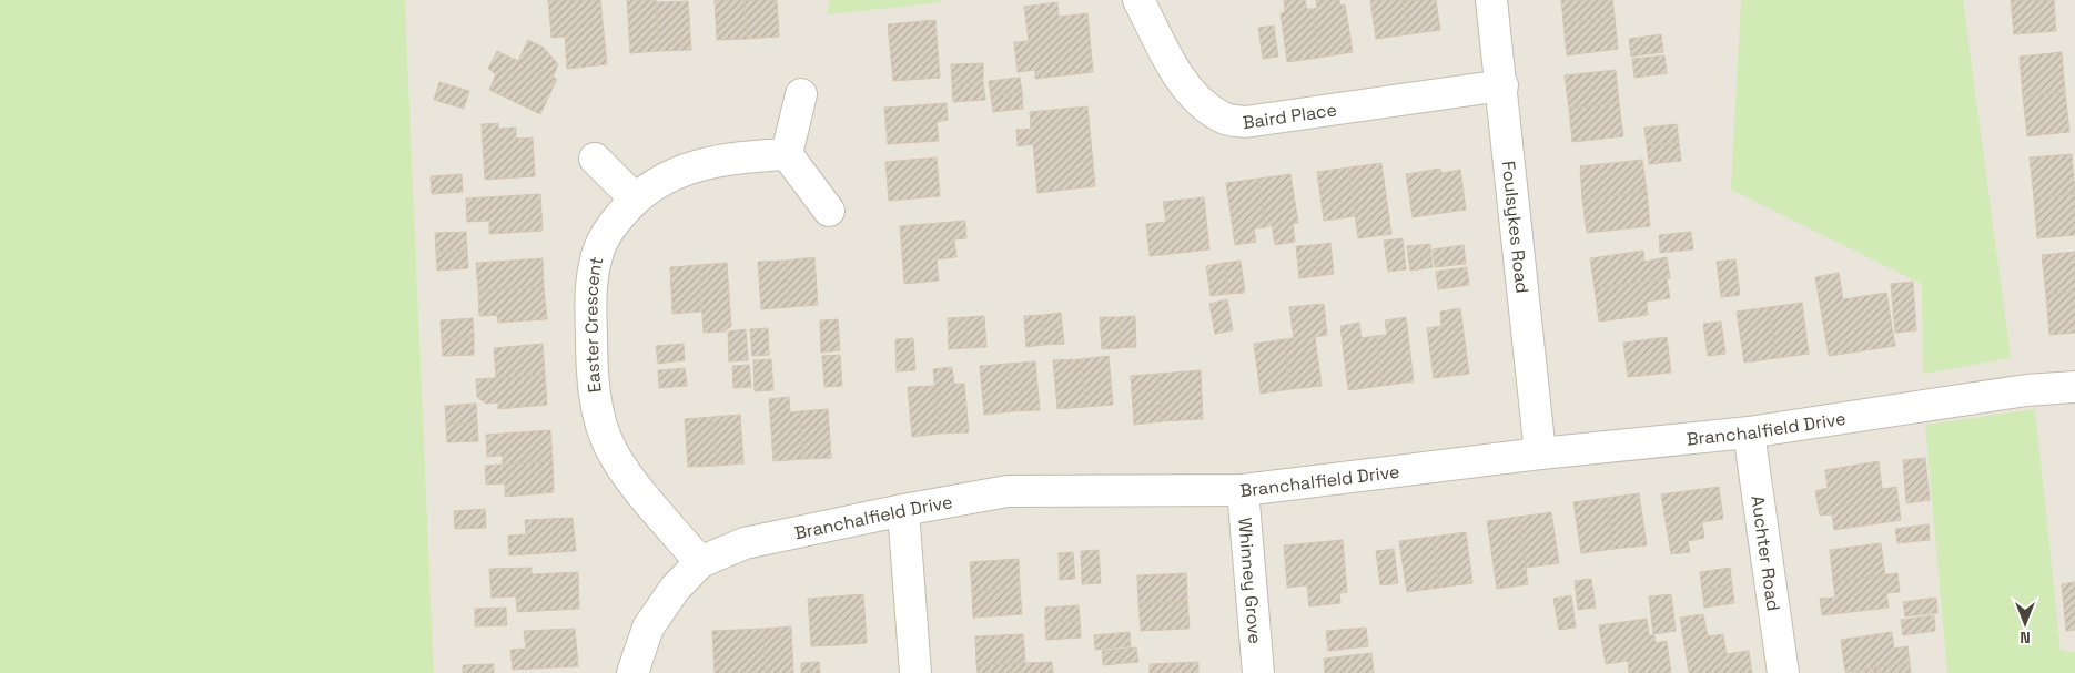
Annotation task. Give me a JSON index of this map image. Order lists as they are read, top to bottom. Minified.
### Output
{"streets":{"street":["Baird Place","Foulsykes Road","Easter Crescent","Branchalfield Drive","Auchter Road","Whinney Grove"]},"crossings":[["Baird Place","Foulsykes Road"],["Foulsykes Road","Branchalfield Drive"],["Easter Crescent","Branchalfield Drive"],["Branchalfield Drive","Auchter Road"],["Branchalfield Drive","Whinney Grove"]],"north":"bottom"}
